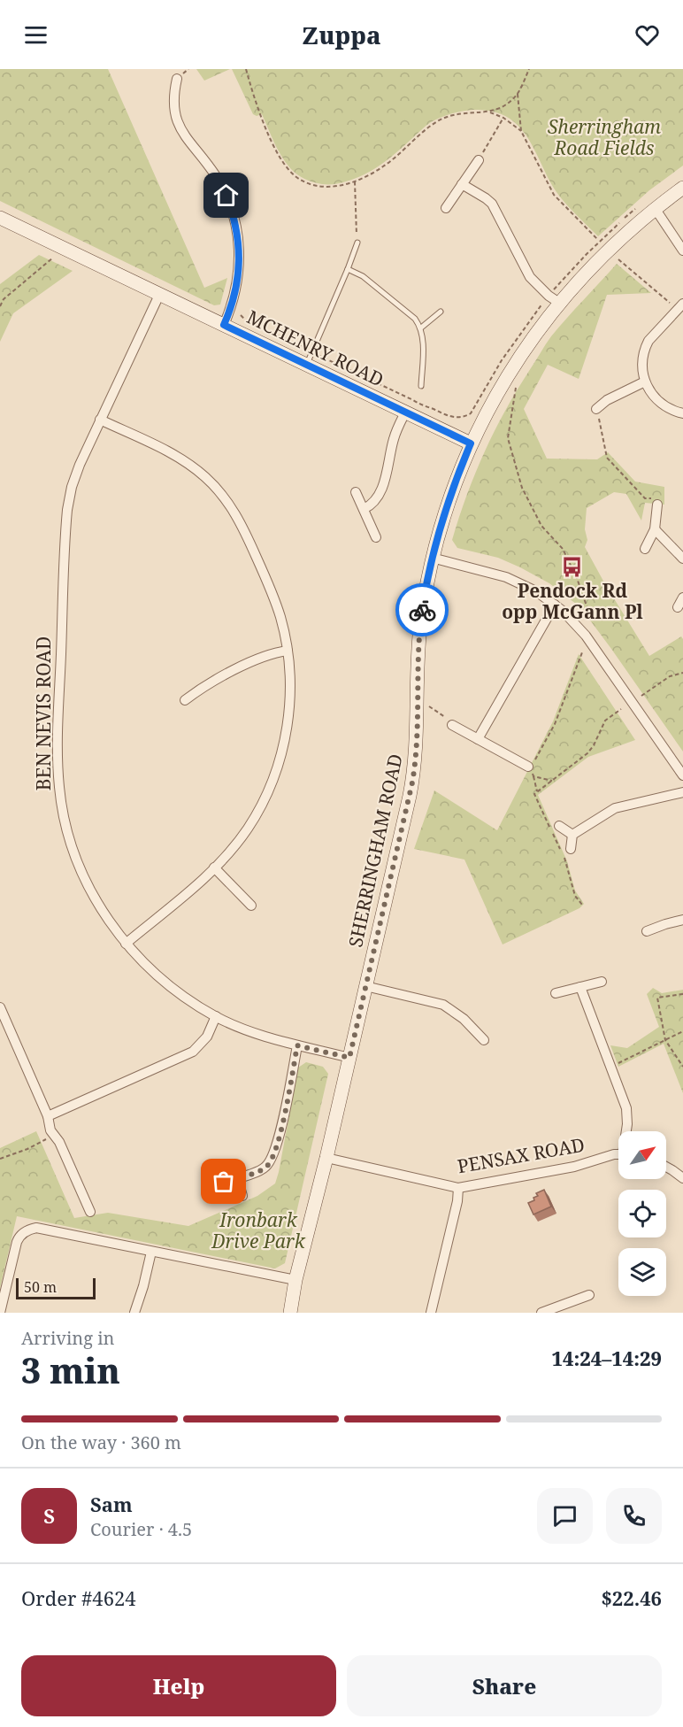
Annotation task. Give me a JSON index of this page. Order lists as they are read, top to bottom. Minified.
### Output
{"streets":{"street":["MCHENRY ROAD","BEN NEVIS ROAD","SHERRINGHAM ROAD","PENSAX ROAD"]},"crossings":[["MCHENRY ROAD","BEN NEVIS ROAD"],["MCHENRY ROAD","SHERRINGHAM ROAD"],["BEN NEVIS ROAD","SHERRINGHAM ROAD"],["SHERRINGHAM ROAD","PENSAX ROAD"]],"parks":["Sherringham Road Fields","Ironbark Drive Park"],"places":{"bus stop":["Pendock Rd opp McGann Pl"]},"scale_bar":"50 m","north":"top right","page":{"header":"Zuppa","scale":"50 m","heading":["3 min","Arriving in","14:24–14:29"],"panel":["Sam","Courier · 4.5","Order #4624","$22.46"],"bar":"On the way · 360 m","round":"S","buttons":["Help","Share"]}}
